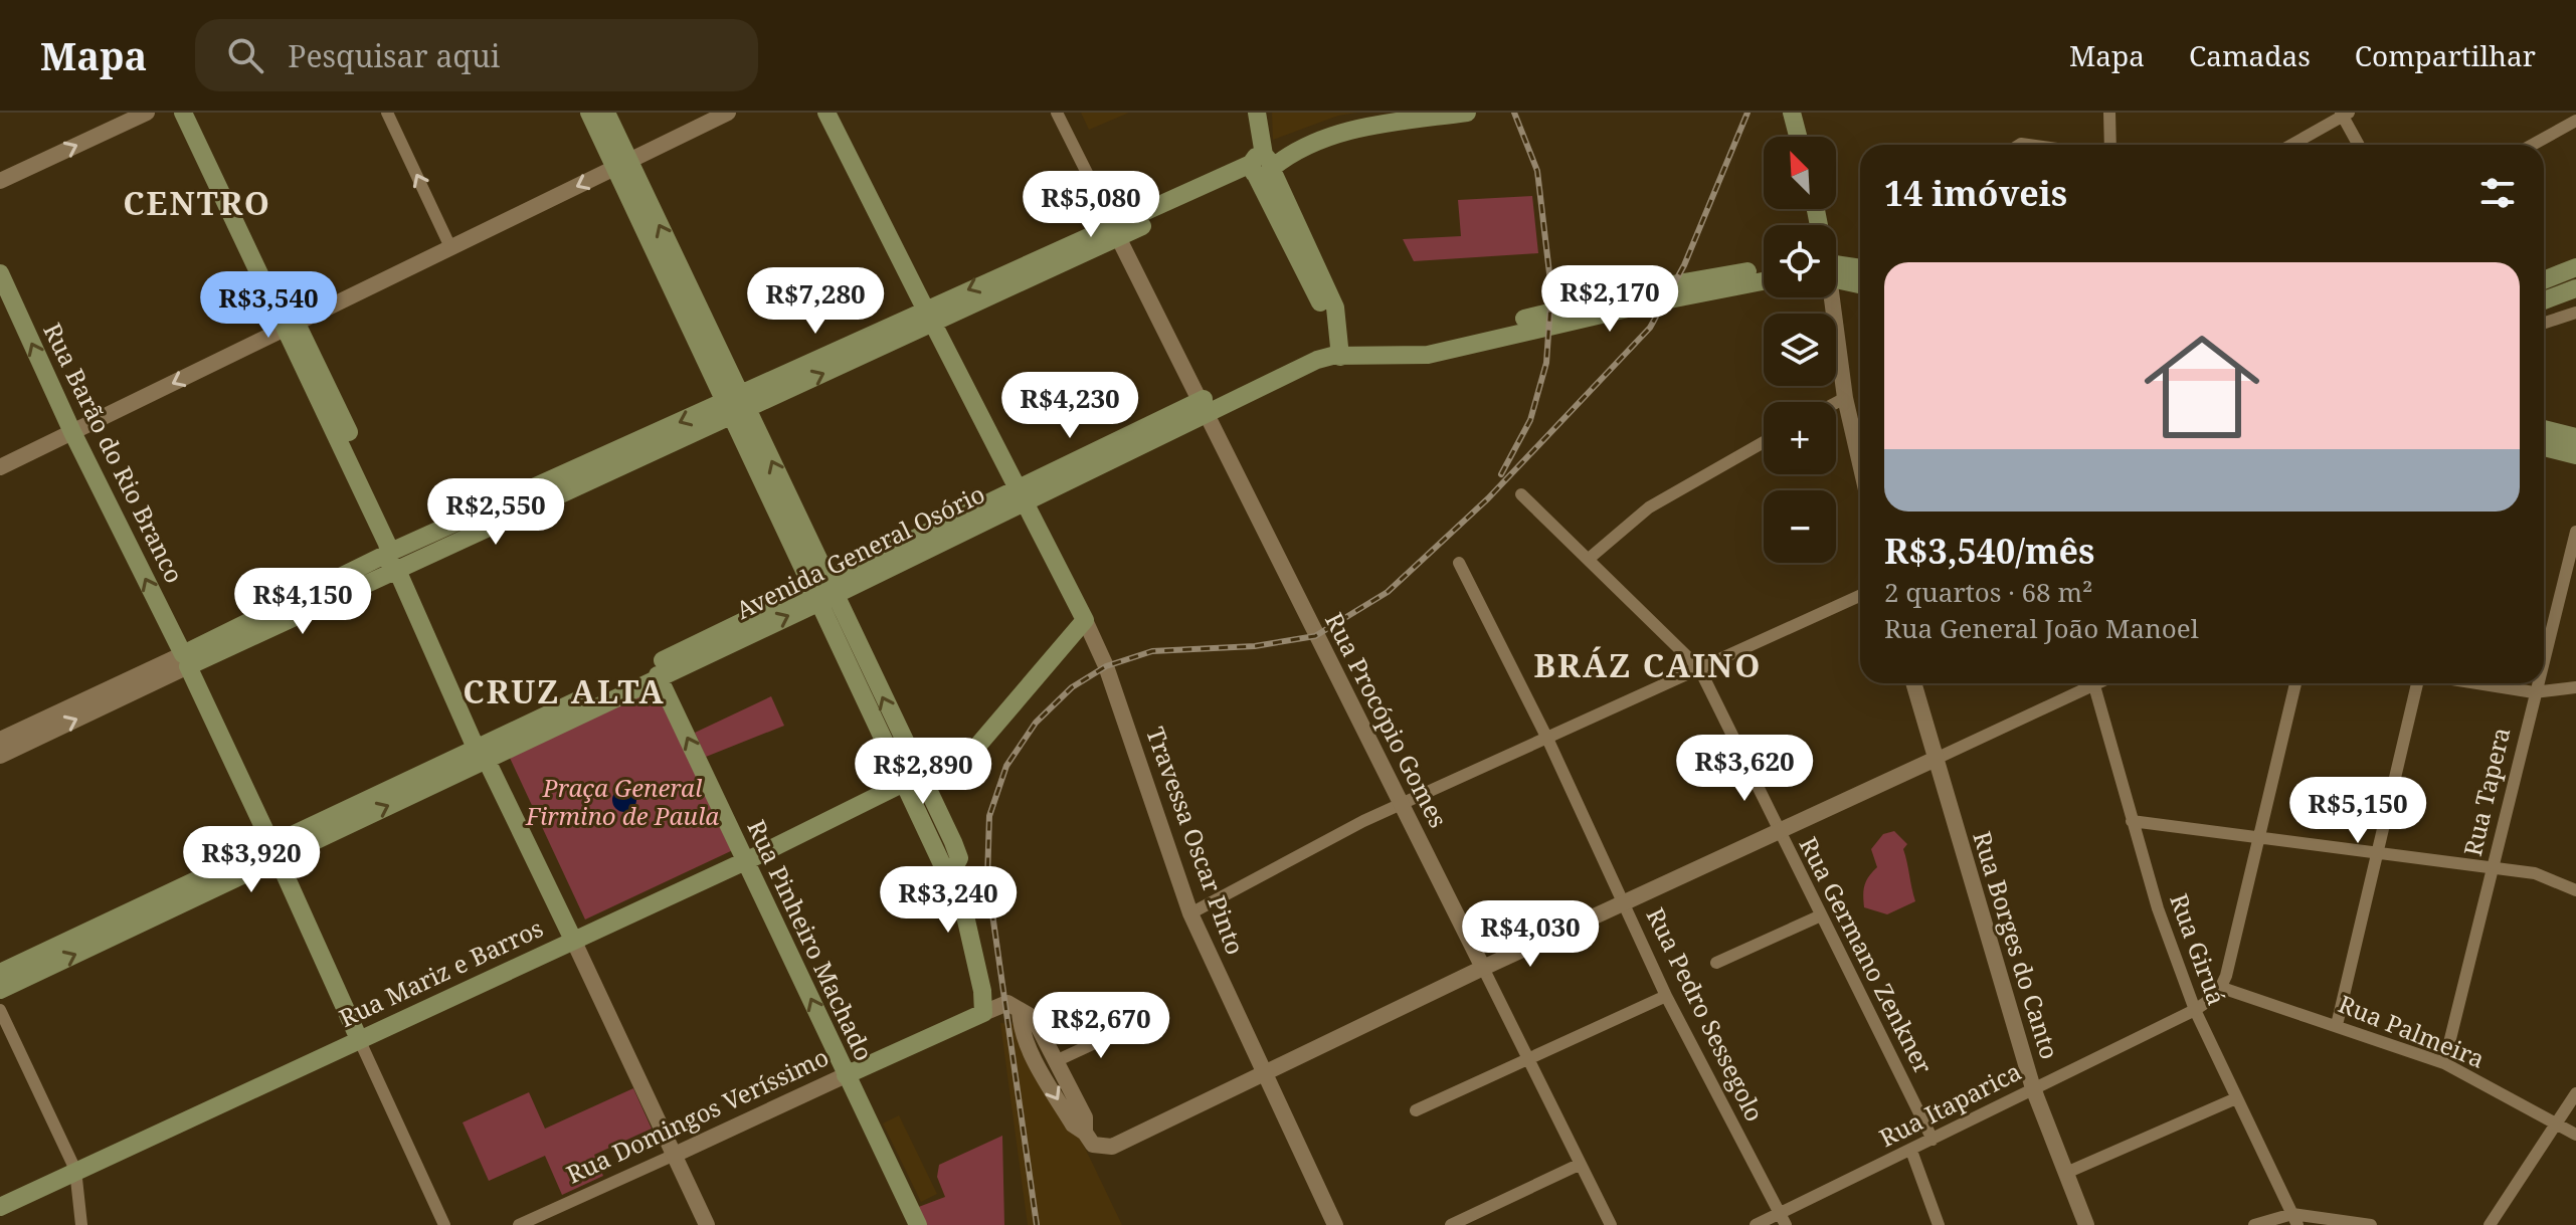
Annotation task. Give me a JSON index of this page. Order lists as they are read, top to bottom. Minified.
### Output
{"streets":{"main road":["Rua Barão do Rio Branco","Avenida General Osório","Rua Pinheiro Machado","Rua Mariz e Barros","Rua Domingos Veríssimo"],"street":["Rua Procópio Gomes","Rua Tapera","Travessa Oscar Pinto","Rua Borges do Canto","Rua Giruá","Rua Germano Zenkner","Rua Pedro Sessegolo","Rua Palmeira","Rua Itaparica"]},"crossings":[["Rua Barão do Rio Branco","Avenida General Osório"],["Rua Barão do Rio Branco","Rua Mariz e Barros"],["Avenida General Osório","Rua Procópio Gomes"],["Avenida General Osório","Rua Pinheiro Machado"],["Rua Tapera","Rua Palmeira"],["Travessa Oscar Pinto","Rua Mariz e Barros"],["Rua Pinheiro Machado","Rua Mariz e Barros"],["Rua Pinheiro Machado","Rua Domingos Veríssimo"],["Rua Borges do Canto","Rua Itaparica"],["Rua Giruá","Rua Itaparica"],["Rua Germano Zenkner","Rua Itaparica"],["Rua Pedro Sessegolo","Rua Itaparica"],["Rua Palmeira","Rua Itaparica"]],"one_way":["Rua Barão do Rio Branco","Rua Pinheiro Machado"],"districts":["CENTRO","BRÁZ CAINO","CRUZ ALTA"],"parks":["Praça General Firmino de Paula"],"north":"top left","page":{"header":"Mapa","search":"Pesquisar aqui","nav":["Mapa","Camadas","Compartilhar"],"map_buttons":["+","−"],"heading":"14 imóveis","price":["R$5,080","R$2,170","R$7,280","R$3,540","R$4,230","R$2,550","R$4,150","R$3,620","R$2,890","R$5,150","R$3,920","R$3,240","R$4,030","R$2,670"],"list":[{"name":"R$3,540/mês","note":"2 quartos · 68 m² · Rua General João Manoel"}]}}
